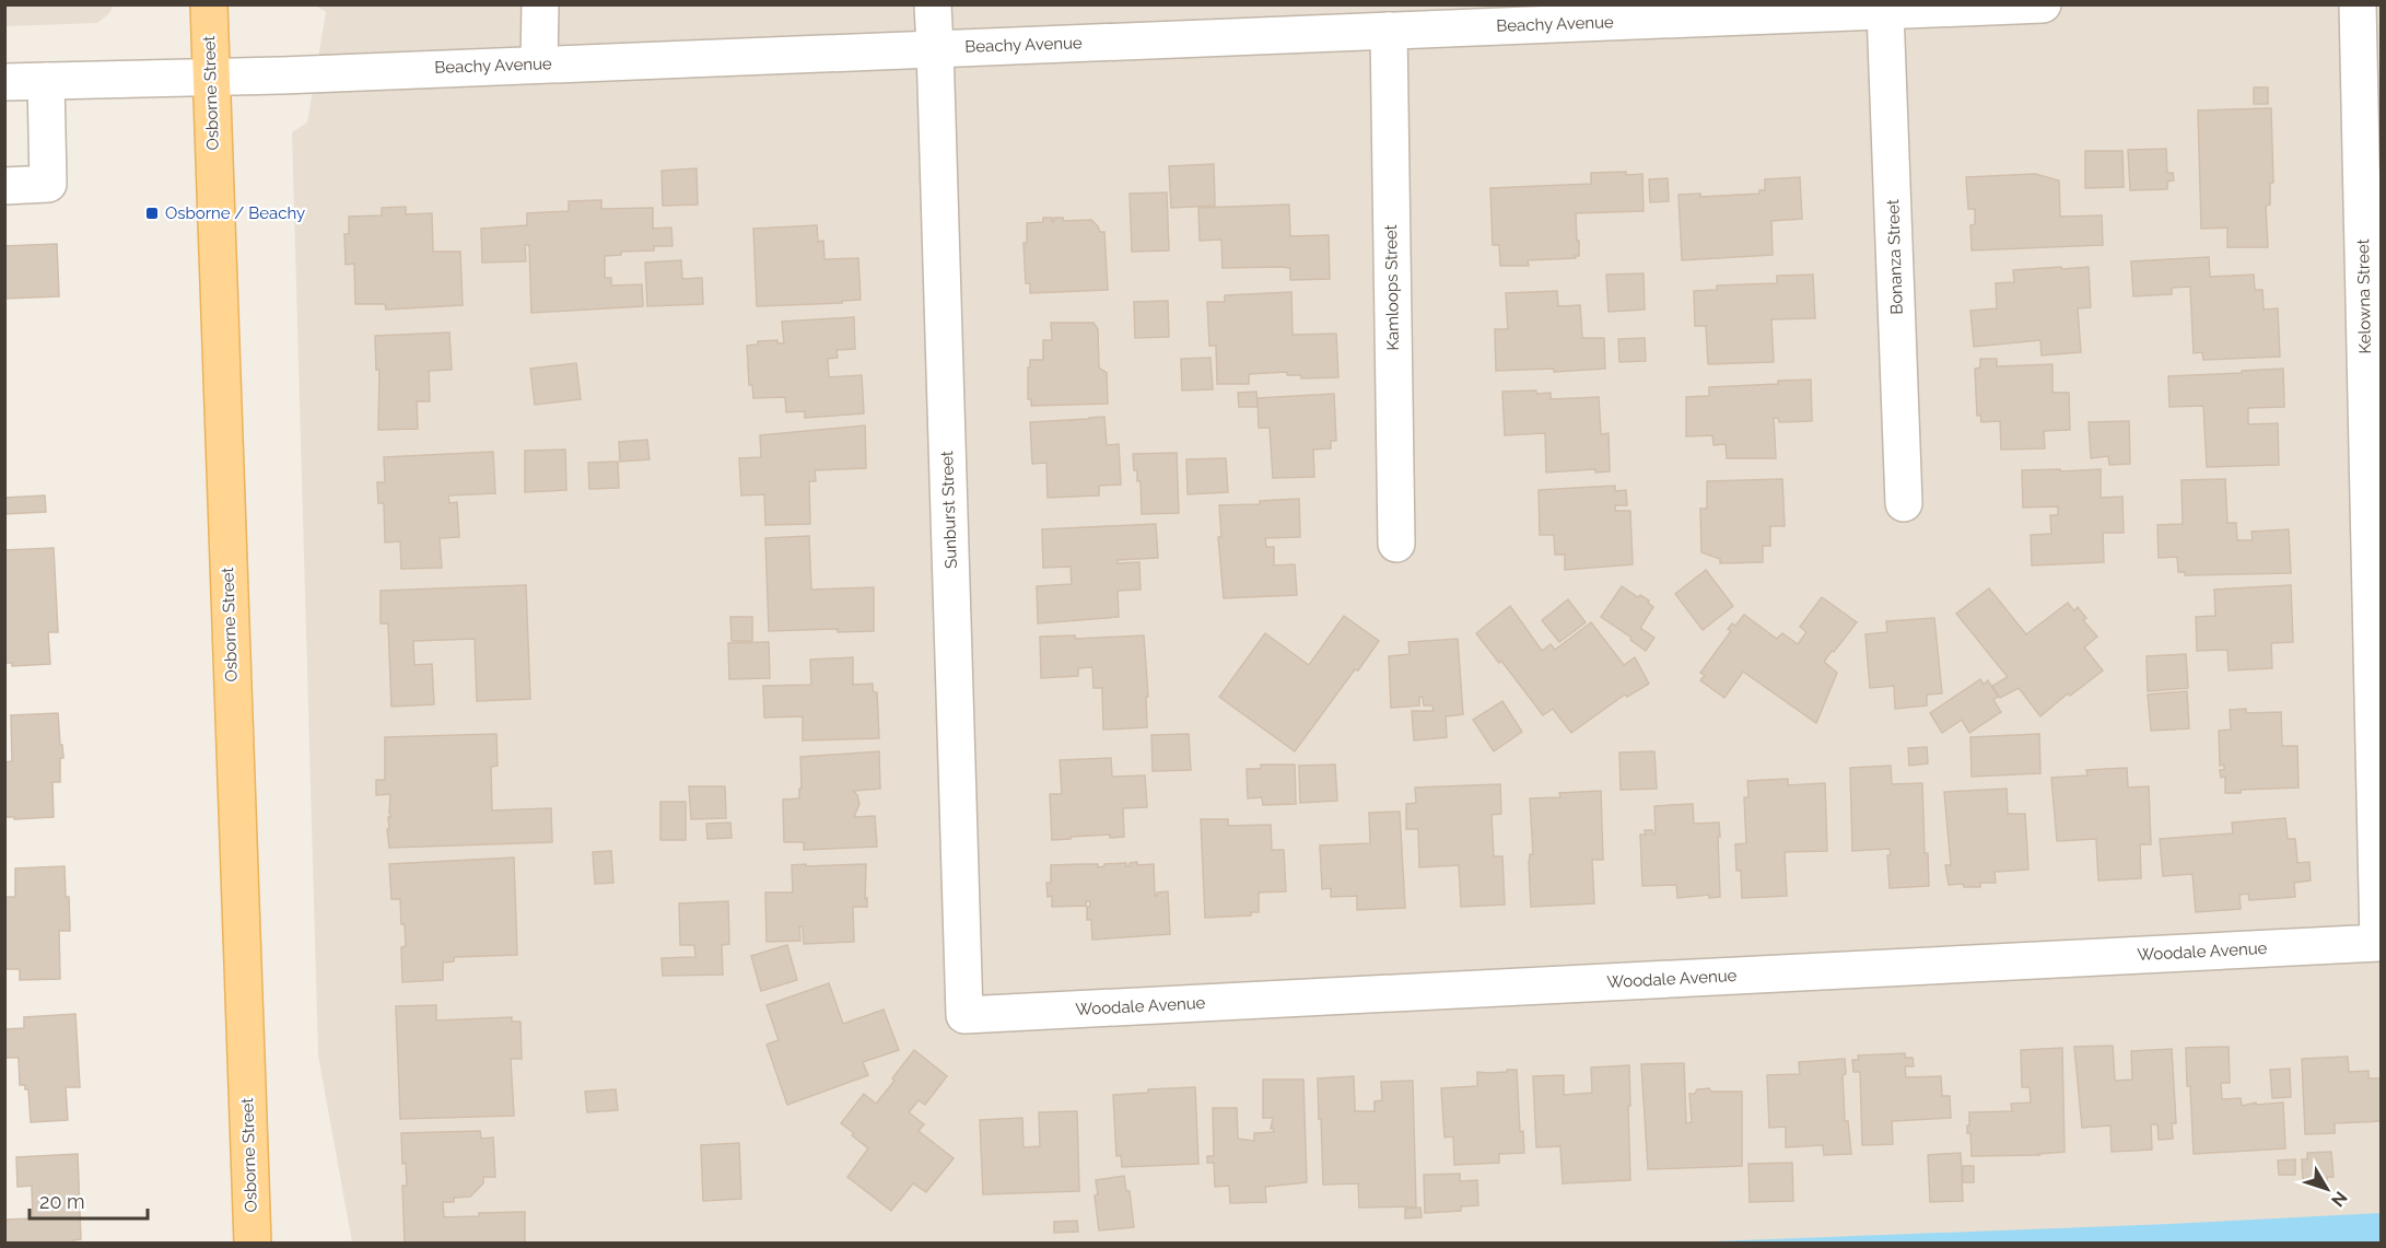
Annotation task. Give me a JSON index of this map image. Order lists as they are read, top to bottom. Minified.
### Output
{"streets":{"main road":["Osborne Street"],"street":["Beachy Avenue","Bonanza Street","Kamloops Street","Kelowna Street","Sunburst Street","Woodale Avenue"]},"crossings":[["Beachy Avenue","Osborne Street"],["Beachy Avenue","Bonanza Street"],["Beachy Avenue","Kamloops Street"],["Beachy Avenue","Sunburst Street"],["Kelowna Street","Woodale Avenue"],["Sunburst Street","Woodale Avenue"]],"places":{"transit":["Osborne / Beachy"]},"scale_bar":"20 m","north":"bottom right"}
